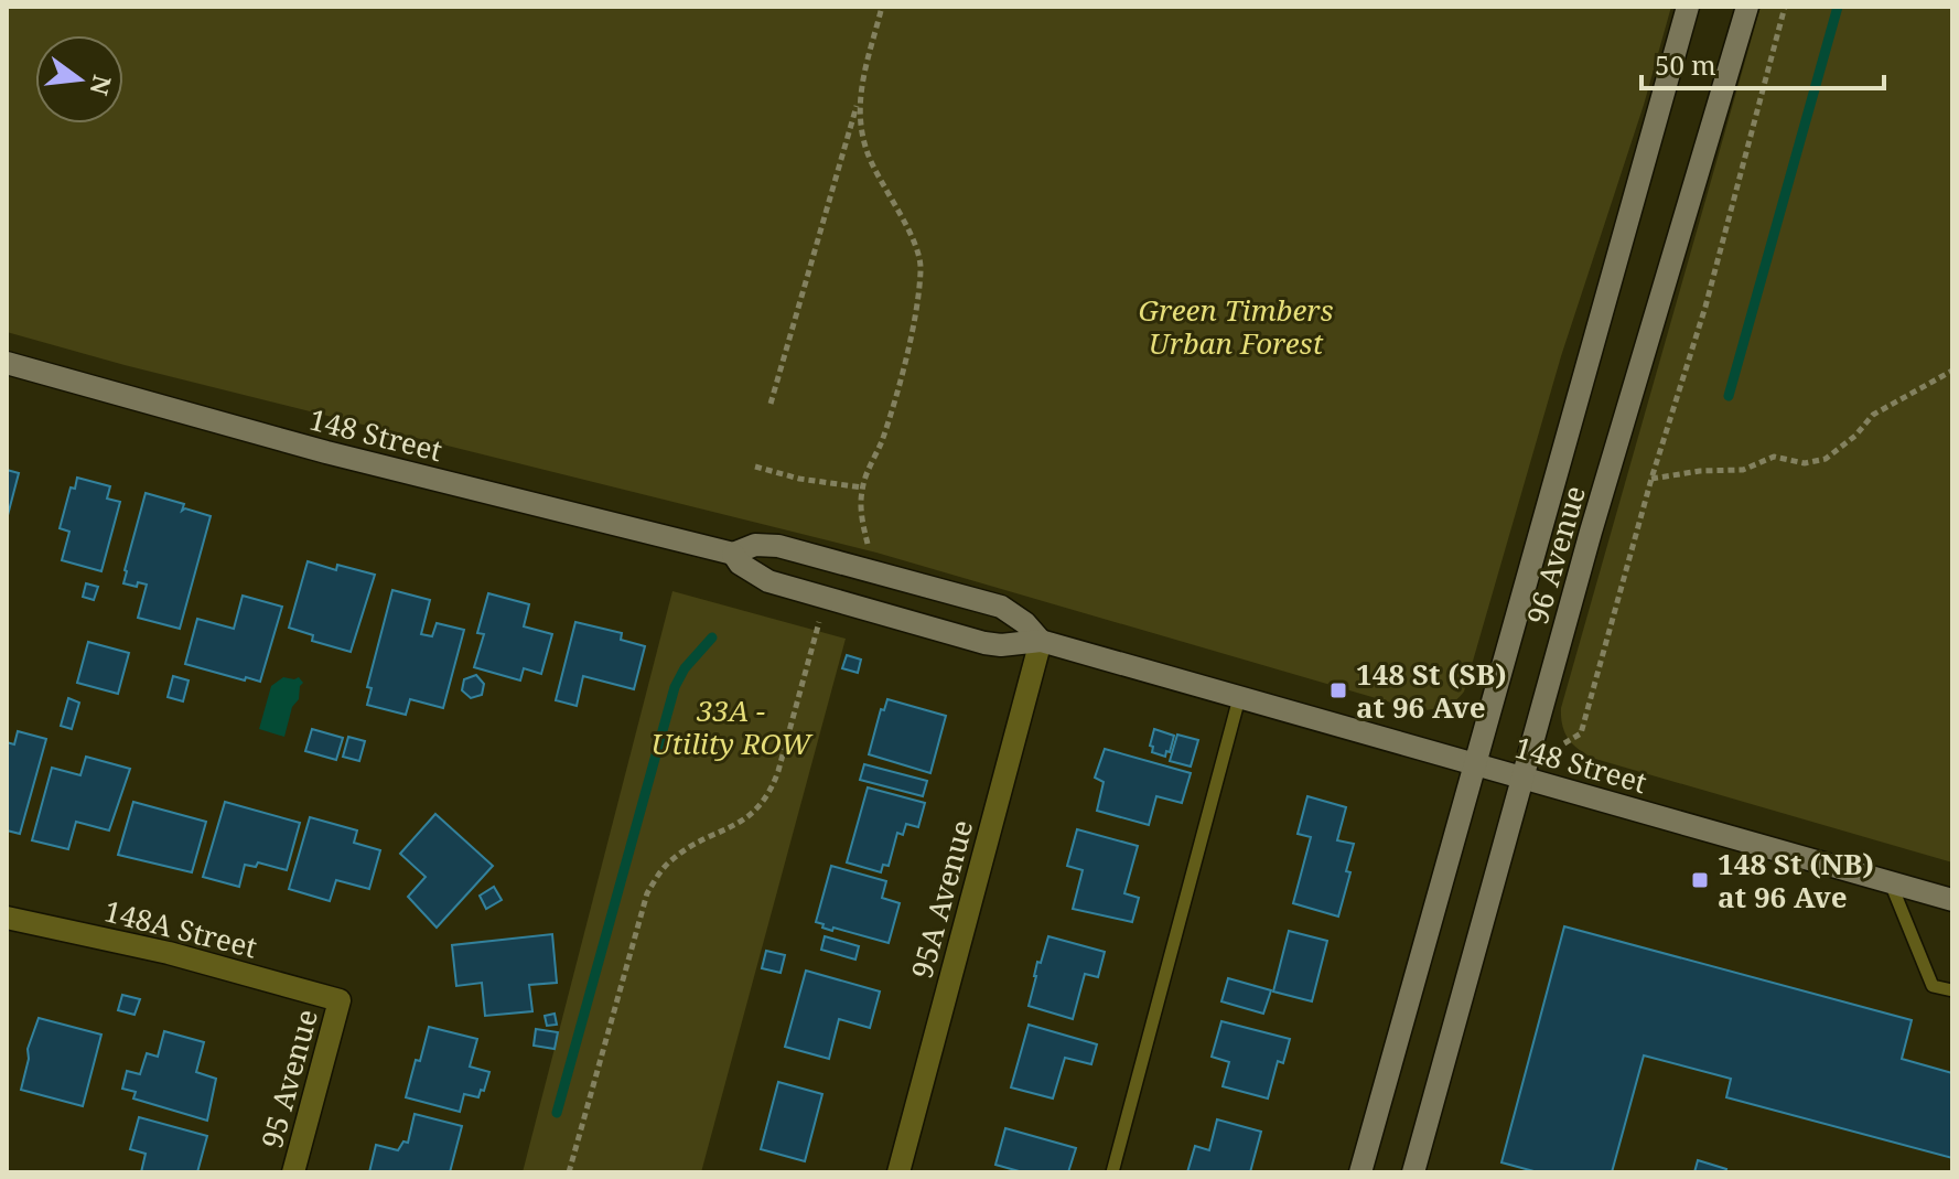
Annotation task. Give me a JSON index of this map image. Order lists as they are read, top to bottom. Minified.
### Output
{"streets":{"main road":["148 Street","96 Avenue"],"street":["95A Avenue","148A Street","95 Avenue"]},"crossings":[["148 Street","96 Avenue"],["148 Street","95A Avenue"],["148A Street","95 Avenue"]],"parks":["Green Timbers Urban Forest","33A - Utility ROW"],"places":{"transit":["148 St (SB) at 96 Ave","148 St (NB) at 96 Ave"]},"scale_bar":"50 m","north":"right"}
